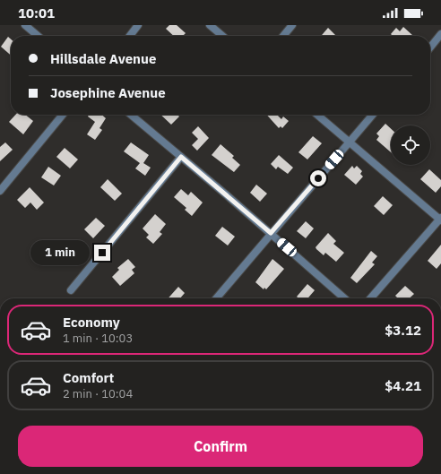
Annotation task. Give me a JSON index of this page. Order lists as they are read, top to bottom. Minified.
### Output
{"page":{"status":"10:01","banner":["Hillsdale Avenue","Josephine Avenue"],"bubble":"1 min","list":[{"name":"Economy","note":"1 min · 10:03","value":"$3.12"},{"name":"Comfort","note":"2 min · 10:04","value":"$4.21"}],"buttons":"Confirm"}}
